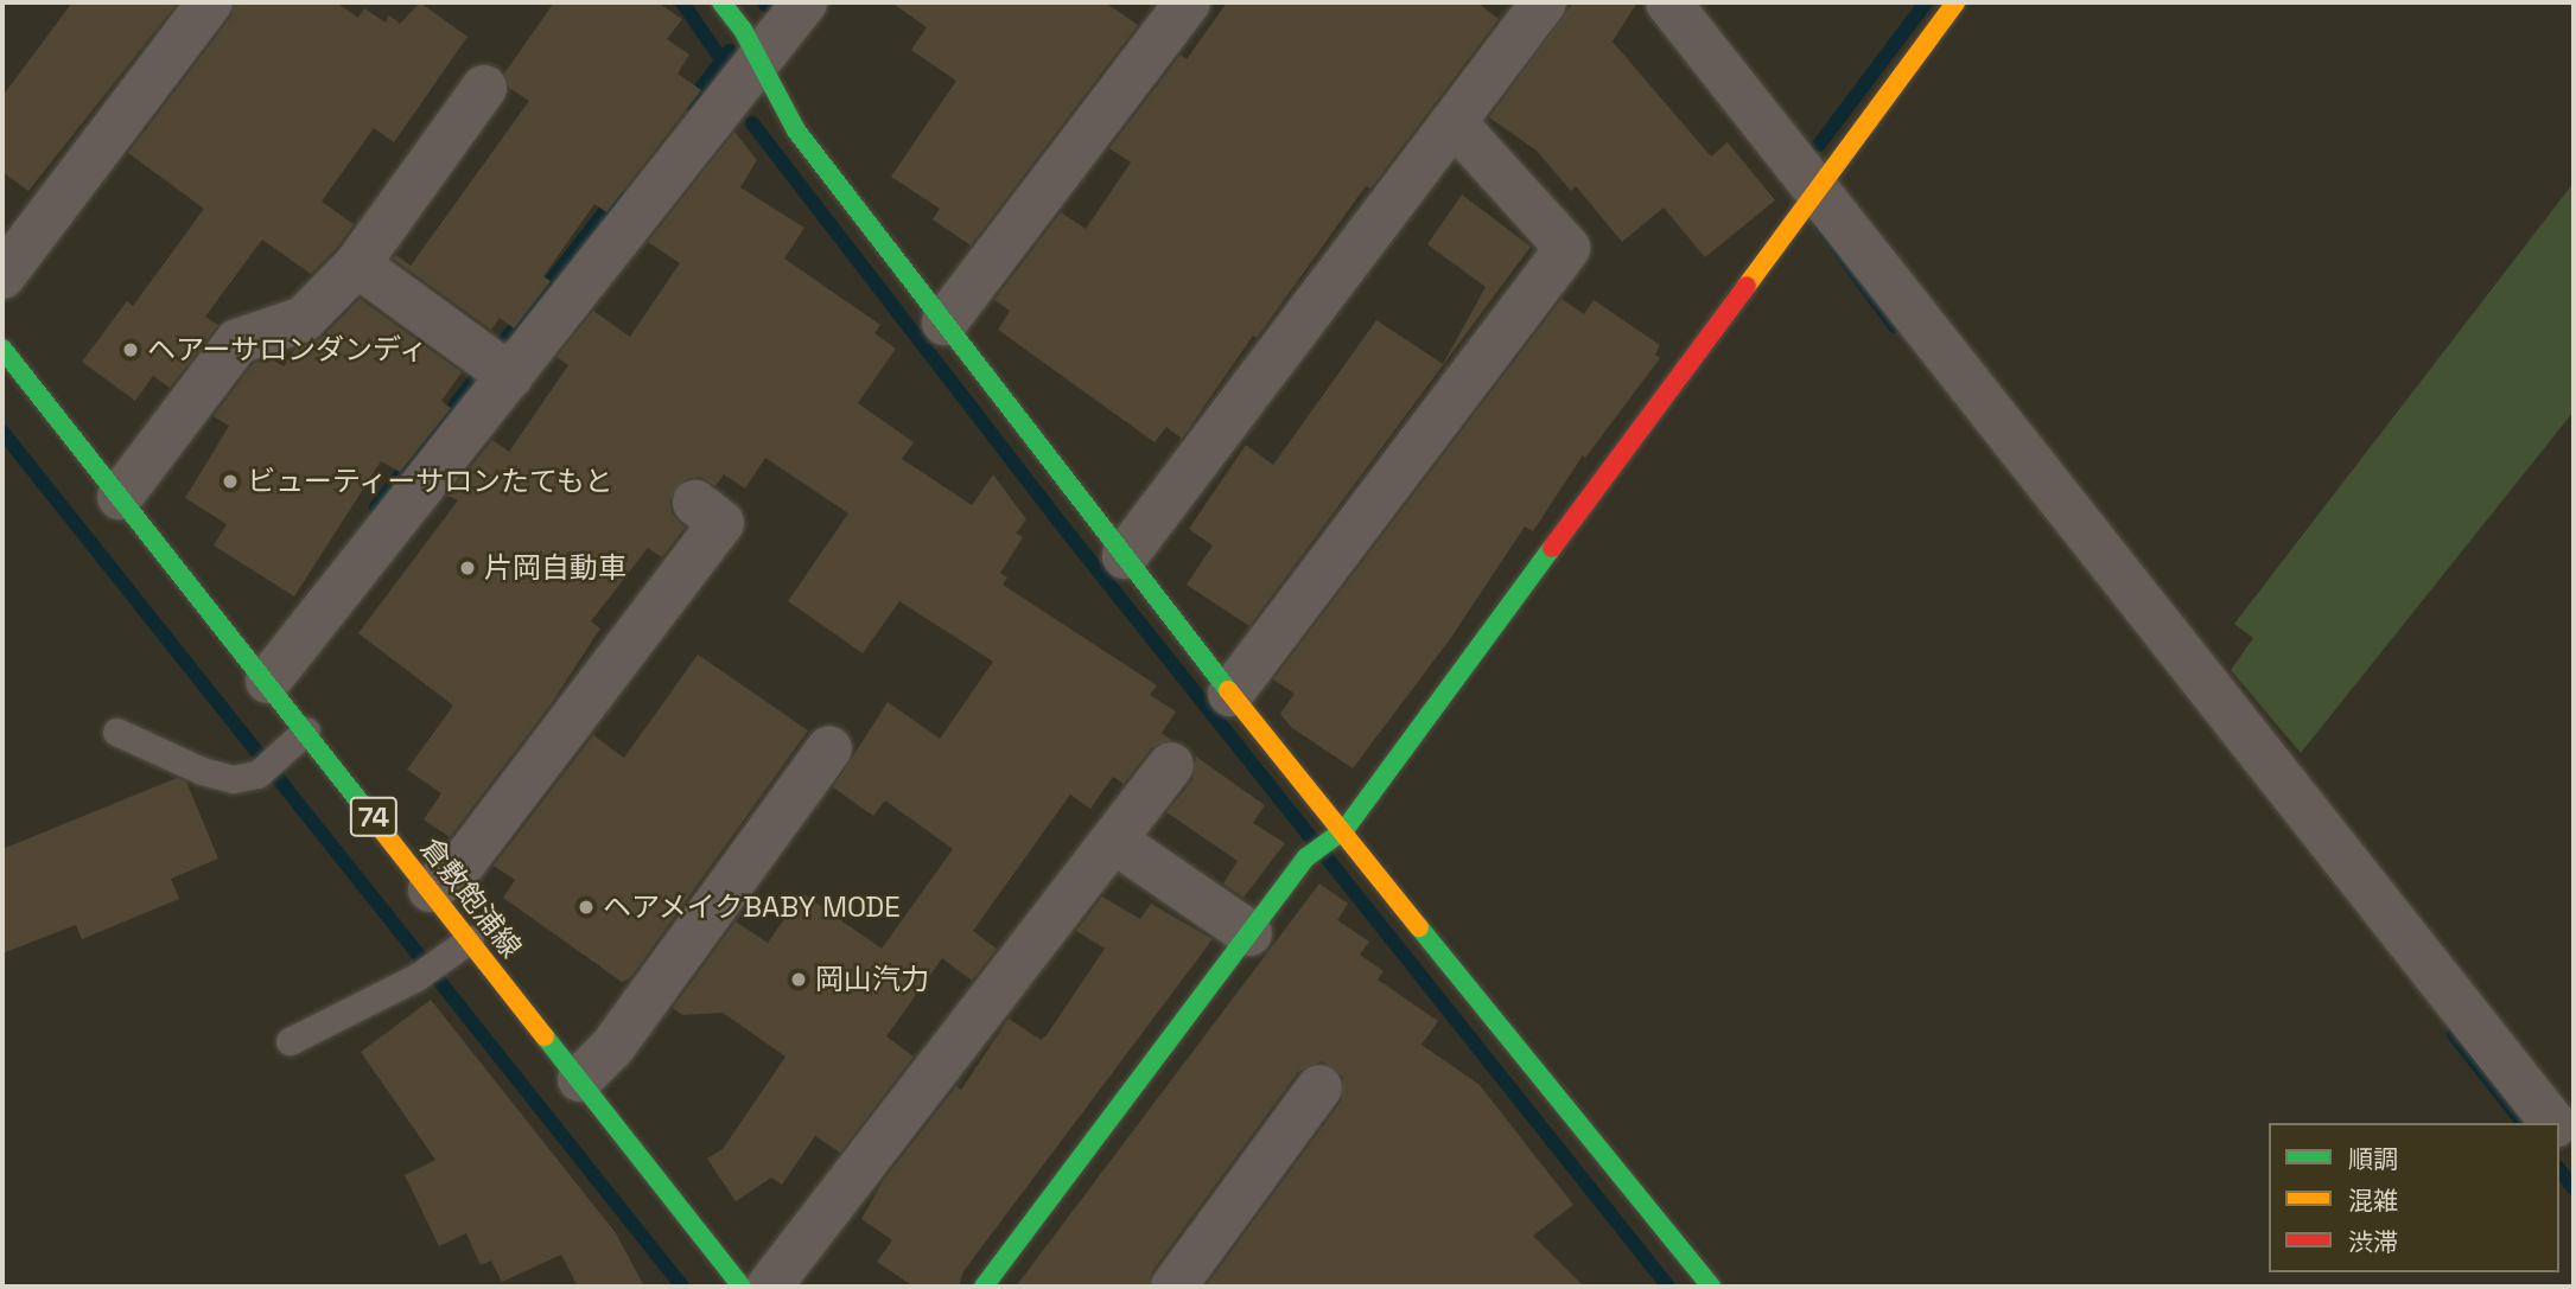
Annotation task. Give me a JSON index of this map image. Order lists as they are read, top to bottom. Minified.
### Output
{"streets":{"street":["74","倉敷飽浦線"]},"places":["ヘアーサロンダンディ","ビューティーサロンたてもと","片岡自動車","ヘアメイクBABY MODE","岡山汽力"],"legend":["順調","混雑","渋滞"]}
